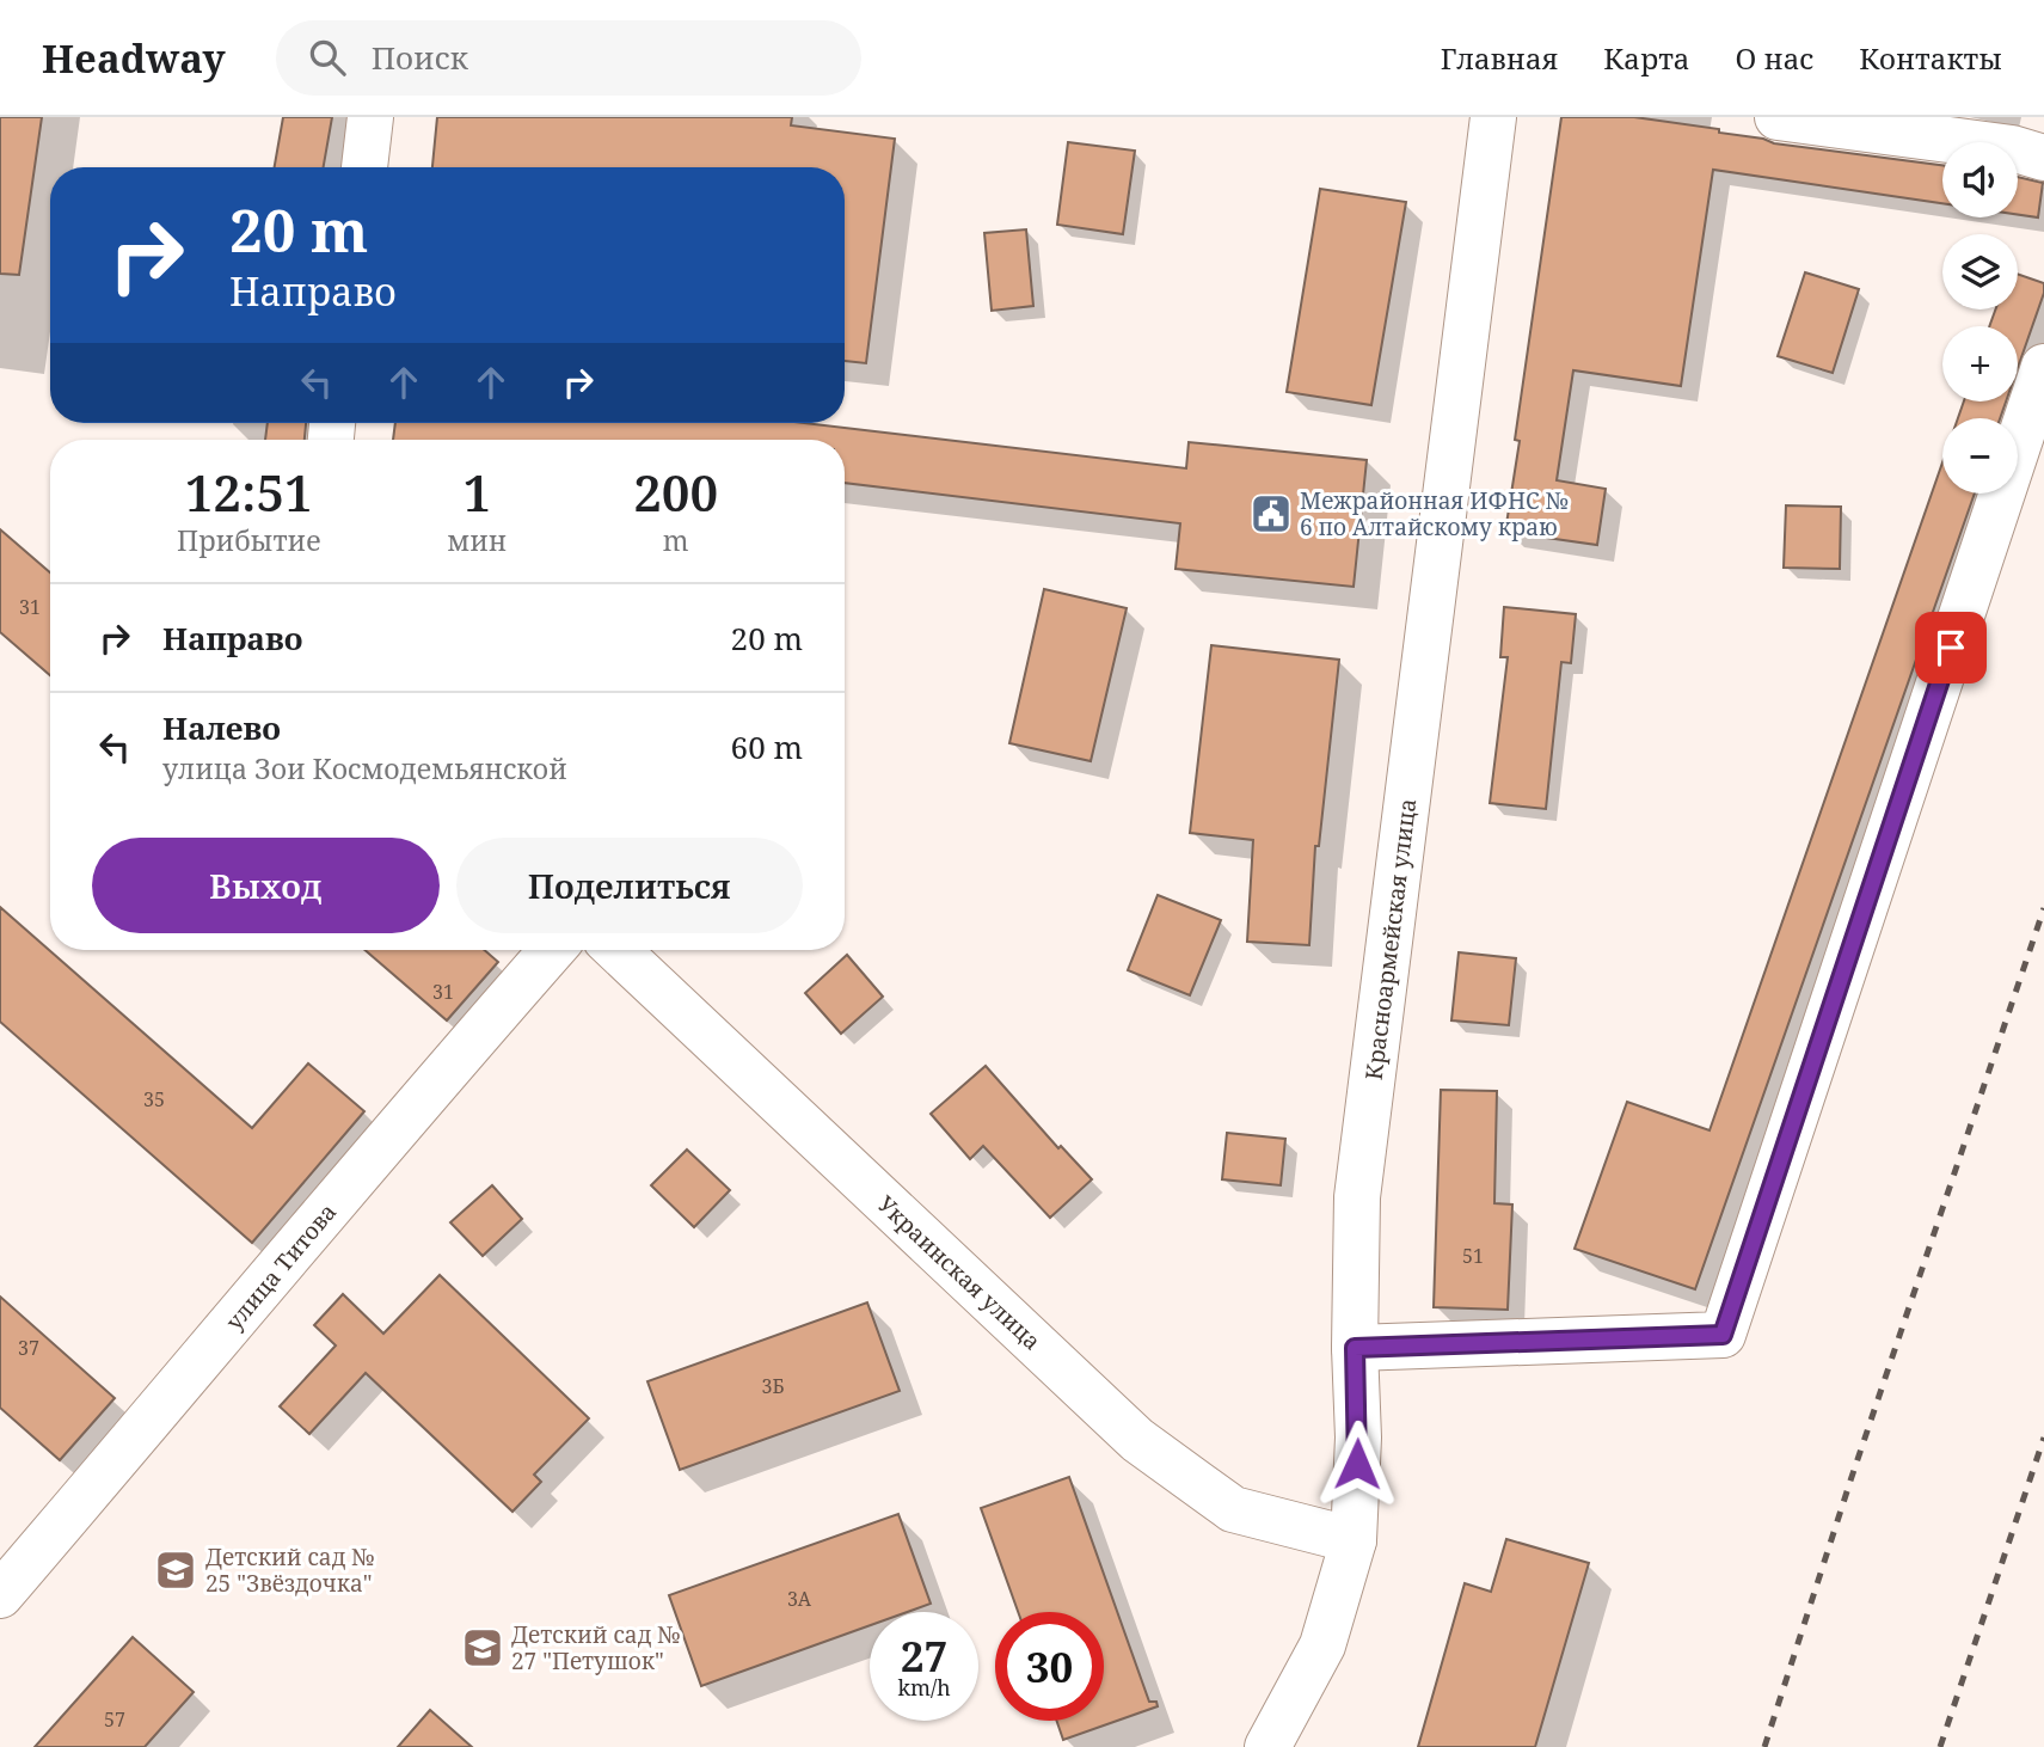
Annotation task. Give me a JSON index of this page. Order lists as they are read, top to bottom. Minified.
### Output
{"streets":{"street":["Красноармейская улица","улица Титова","Украинская улица"]},"crossings":[["Красноармейская улица","Украинская улица"]],"places":{"public building":["Межрайонная ИФНС № 6 по Алтайскому краю"],"school or university":["Детский сад № 25 \"Звёздочка\"","Детский сад № 27 \"Петушок\""]},"house_numbers":["31","31","35","51","37","3Б","3А","57"],"page":{"header":"Headway","search":"Поиск","nav":["Главная","Карта","О нас","Контакты"],"map_buttons":["+","−"],"turn":["20 m","Направо"],"eta":["12:51","Прибытие","1","мин","200","m"],"list":[{"name":"Направо","value":"20 m"},{"name":"Налево","note":"улица Зои Космодемьянской","value":"60 m"}],"buttons":["Выход","Поделиться"],"speed":"27 km/h","limit":"30"}}
